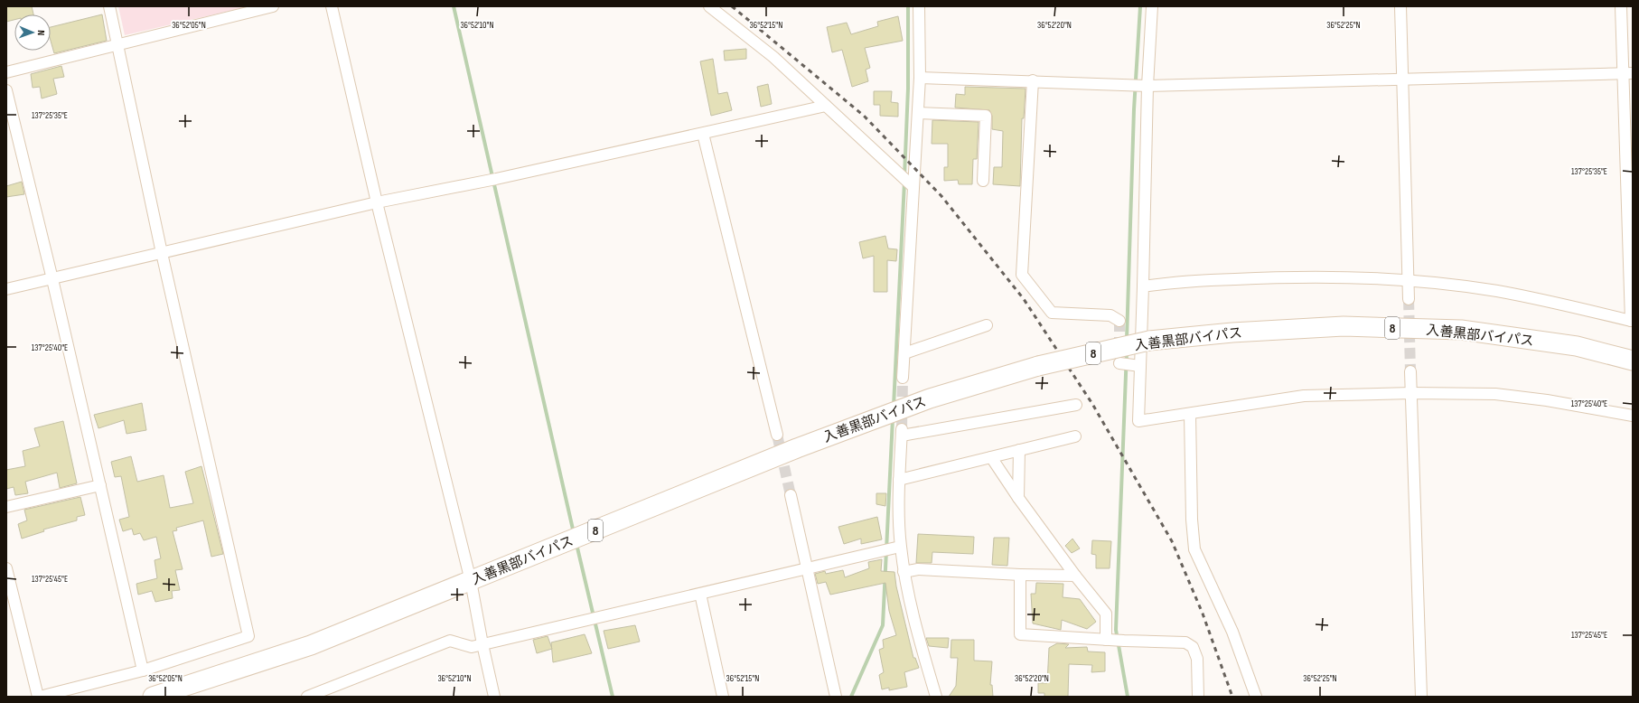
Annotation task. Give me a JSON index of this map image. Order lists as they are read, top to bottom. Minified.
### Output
{"streets":{"highway":["8","入善黒部バイパス"]},"north":"right","coordinates":["36°52'05\"N","36°52'10\"N","36°52'15\"N","36°52'20\"N","36°52'25\"N","137°25'35\"E","137°25'40\"E","137°25'45\"E"]}
